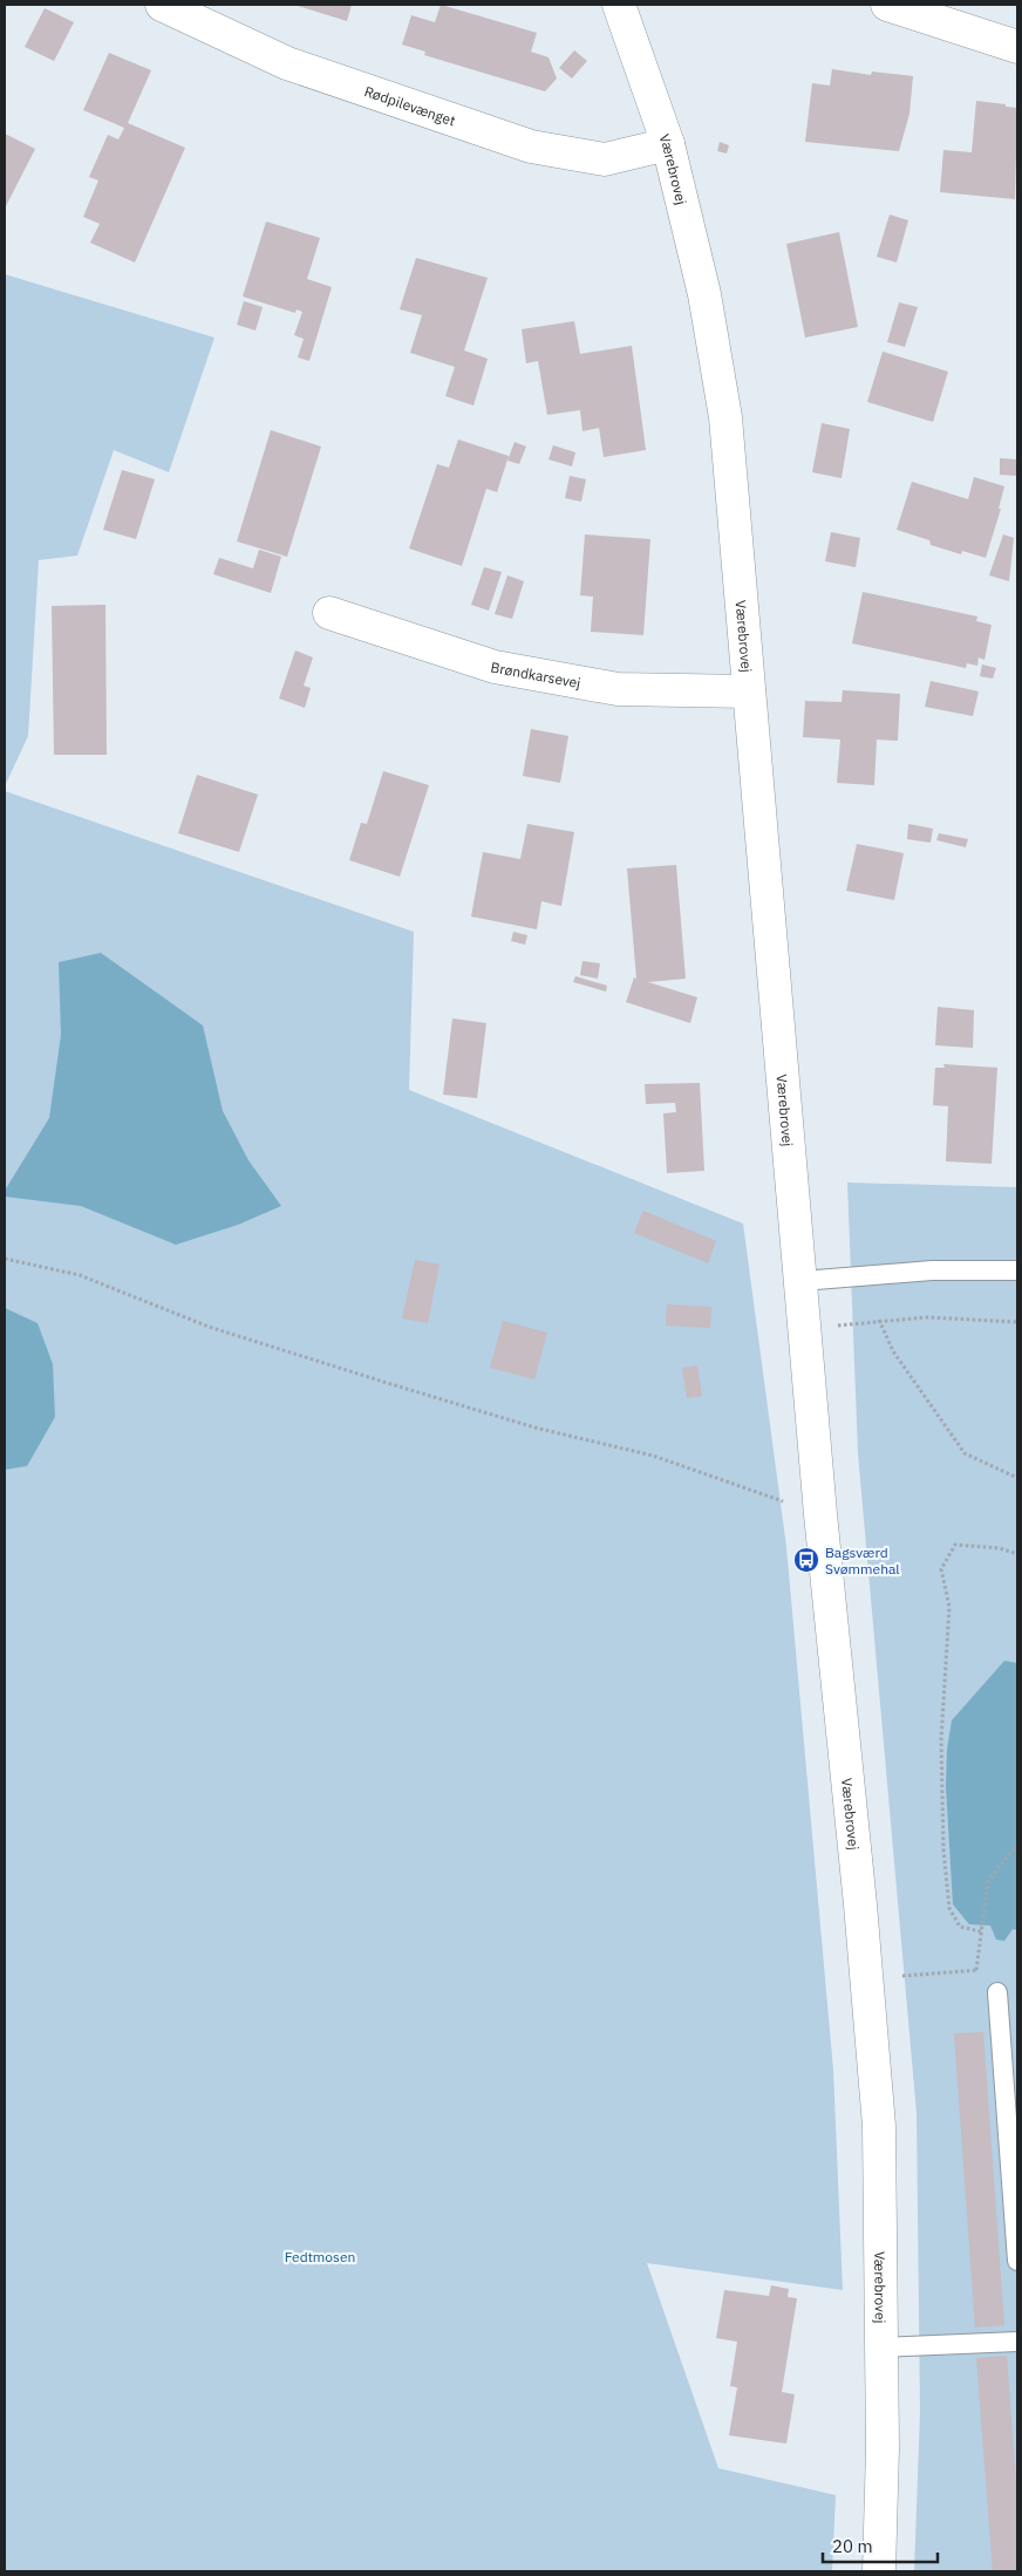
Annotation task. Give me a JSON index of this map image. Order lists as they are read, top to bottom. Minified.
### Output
{"streets":{"street":["Rødpilevænget","Værebrovej","Brøndkarsevej"]},"crossings":[["Rødpilevænget","Værebrovej"],["Værebrovej","Brøndkarsevej"]],"parks":["Fedtmosen"],"places":{"bus stop":["Bagsværd Svømmehal"]},"scale_bar":"20 m"}
